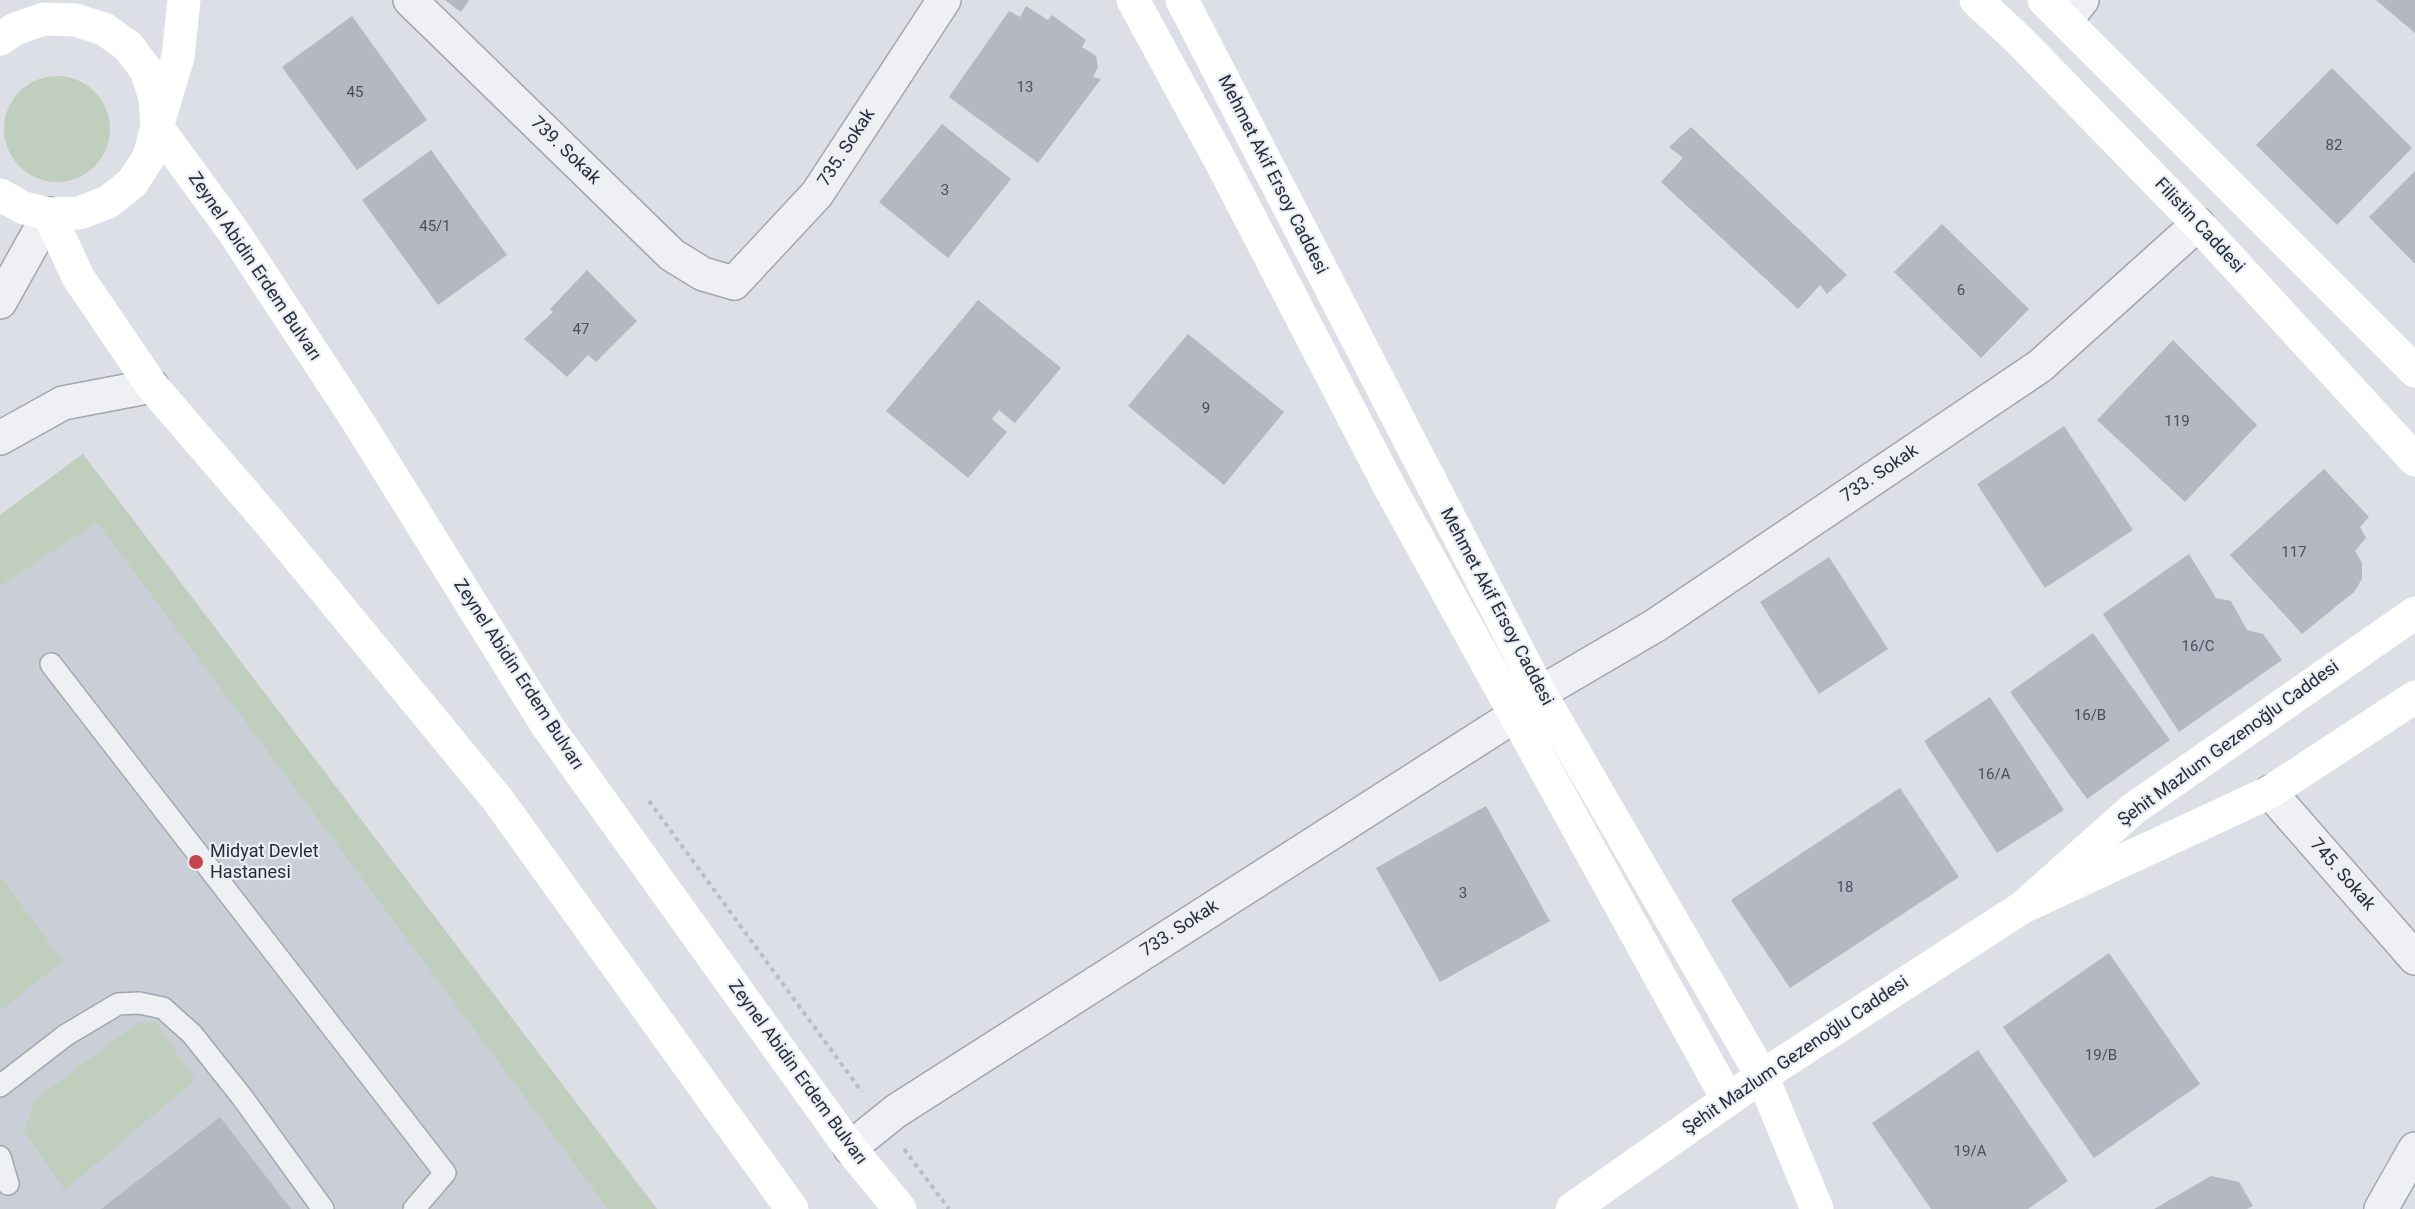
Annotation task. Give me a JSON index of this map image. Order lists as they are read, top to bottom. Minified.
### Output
{"streets":{"street":["735. Sokak","739. Sokak","Mehmet Akif Ersoy Caddesi","Filistin Caddesi","Zeynel Abidin Erdem Bulvarı","733. Sokak","Şehit Mazlum Gezenoğlu Caddesi","745. Sokak"]},"crossings":[["735. Sokak","739. Sokak"],["Mehmet Akif Ersoy Caddesi","733. Sokak"],["Mehmet Akif Ersoy Caddesi","Şehit Mazlum Gezenoğlu Caddesi"],["Filistin Caddesi","733. Sokak"],["Zeynel Abidin Erdem Bulvarı","733. Sokak"],["Şehit Mazlum Gezenoğlu Caddesi","745. Sokak"]],"places":["Midyat Devlet Hastanesi"],"house_numbers":["13","45","82","3","45/1","6","47","9","119","117","16/C","16/B","16/A","18","3","19/B","19/A"]}
